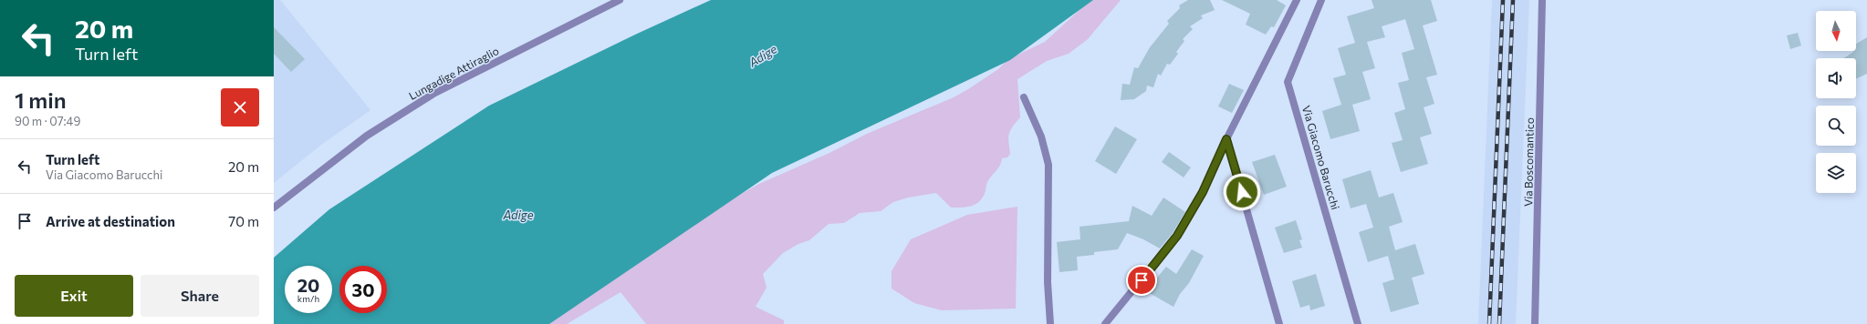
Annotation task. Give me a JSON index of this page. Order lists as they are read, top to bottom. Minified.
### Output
{"streets":{"street":["Lungadige Attiraglio","Via Giacomo Barucchi","Via Boscomantico"]},"water":["Adige"],"north":"bottom","page":{"turn":["20 m","Turn left"],"heading":["1 min","90 m · 07:49"],"list":[{"name":"Turn left","note":"Via Giacomo Barucchi","value":"20 m"},{"name":"Arrive at destination","value":"70 m"}],"speed":"20 km/h","limit":"30","buttons":["Exit","Share"]}}
